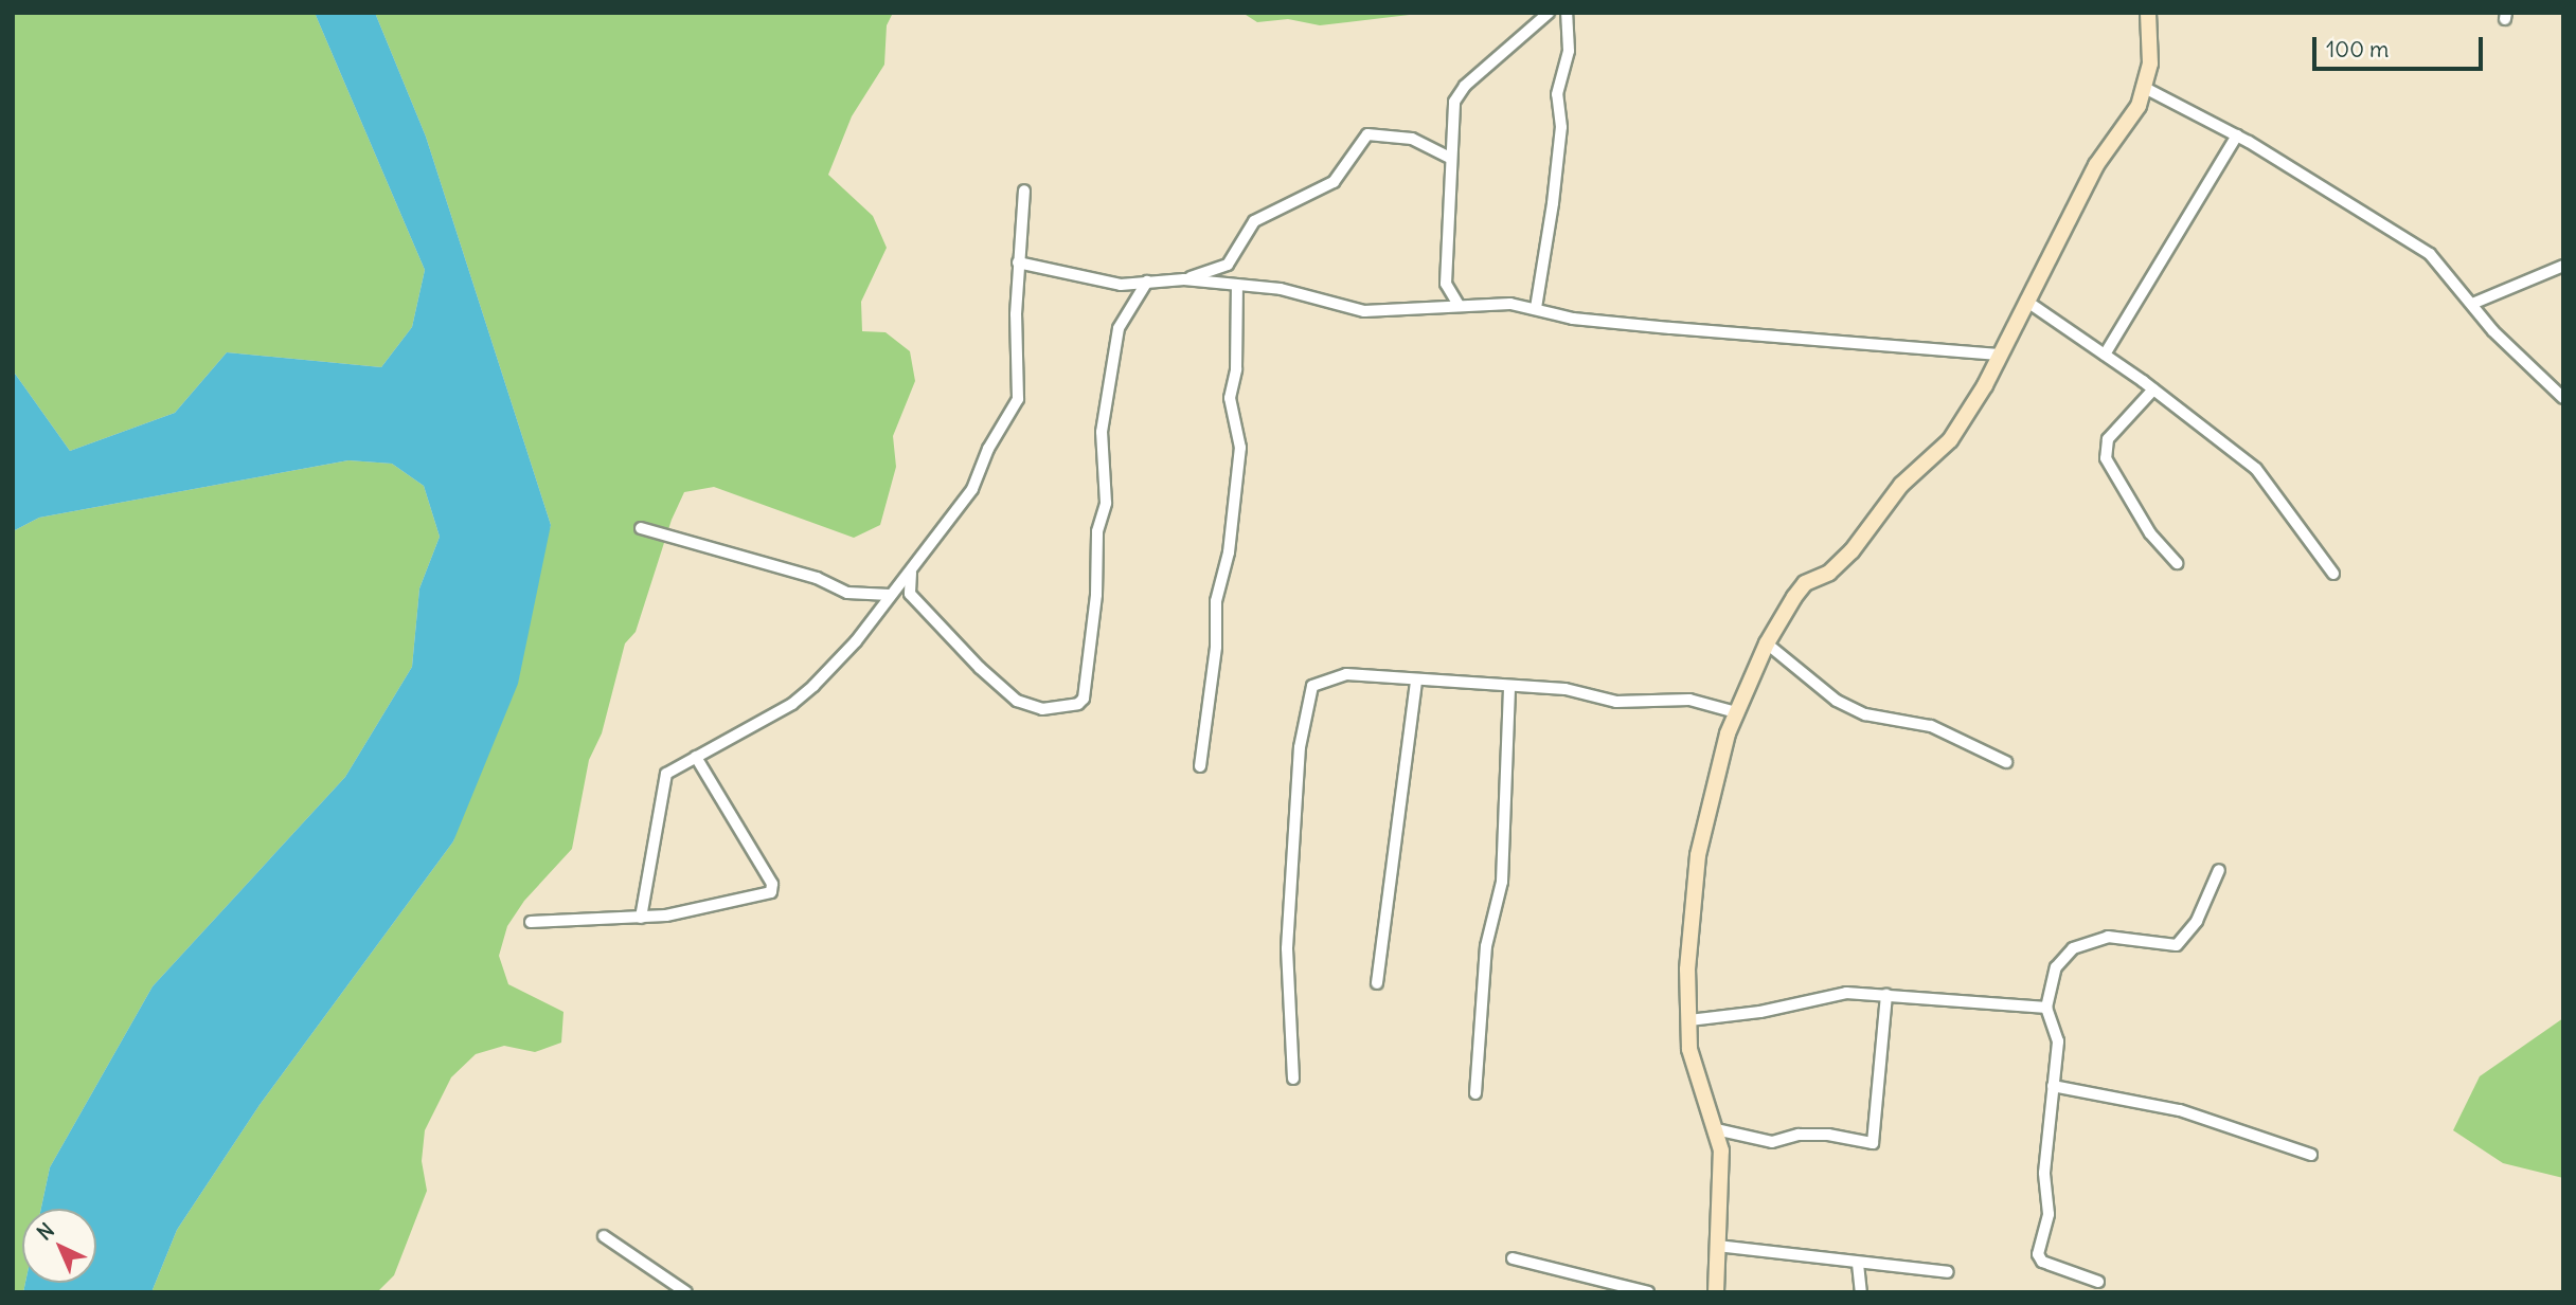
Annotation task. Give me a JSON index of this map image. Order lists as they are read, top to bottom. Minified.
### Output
{"scale_bar":"100 m","north":"top left"}
